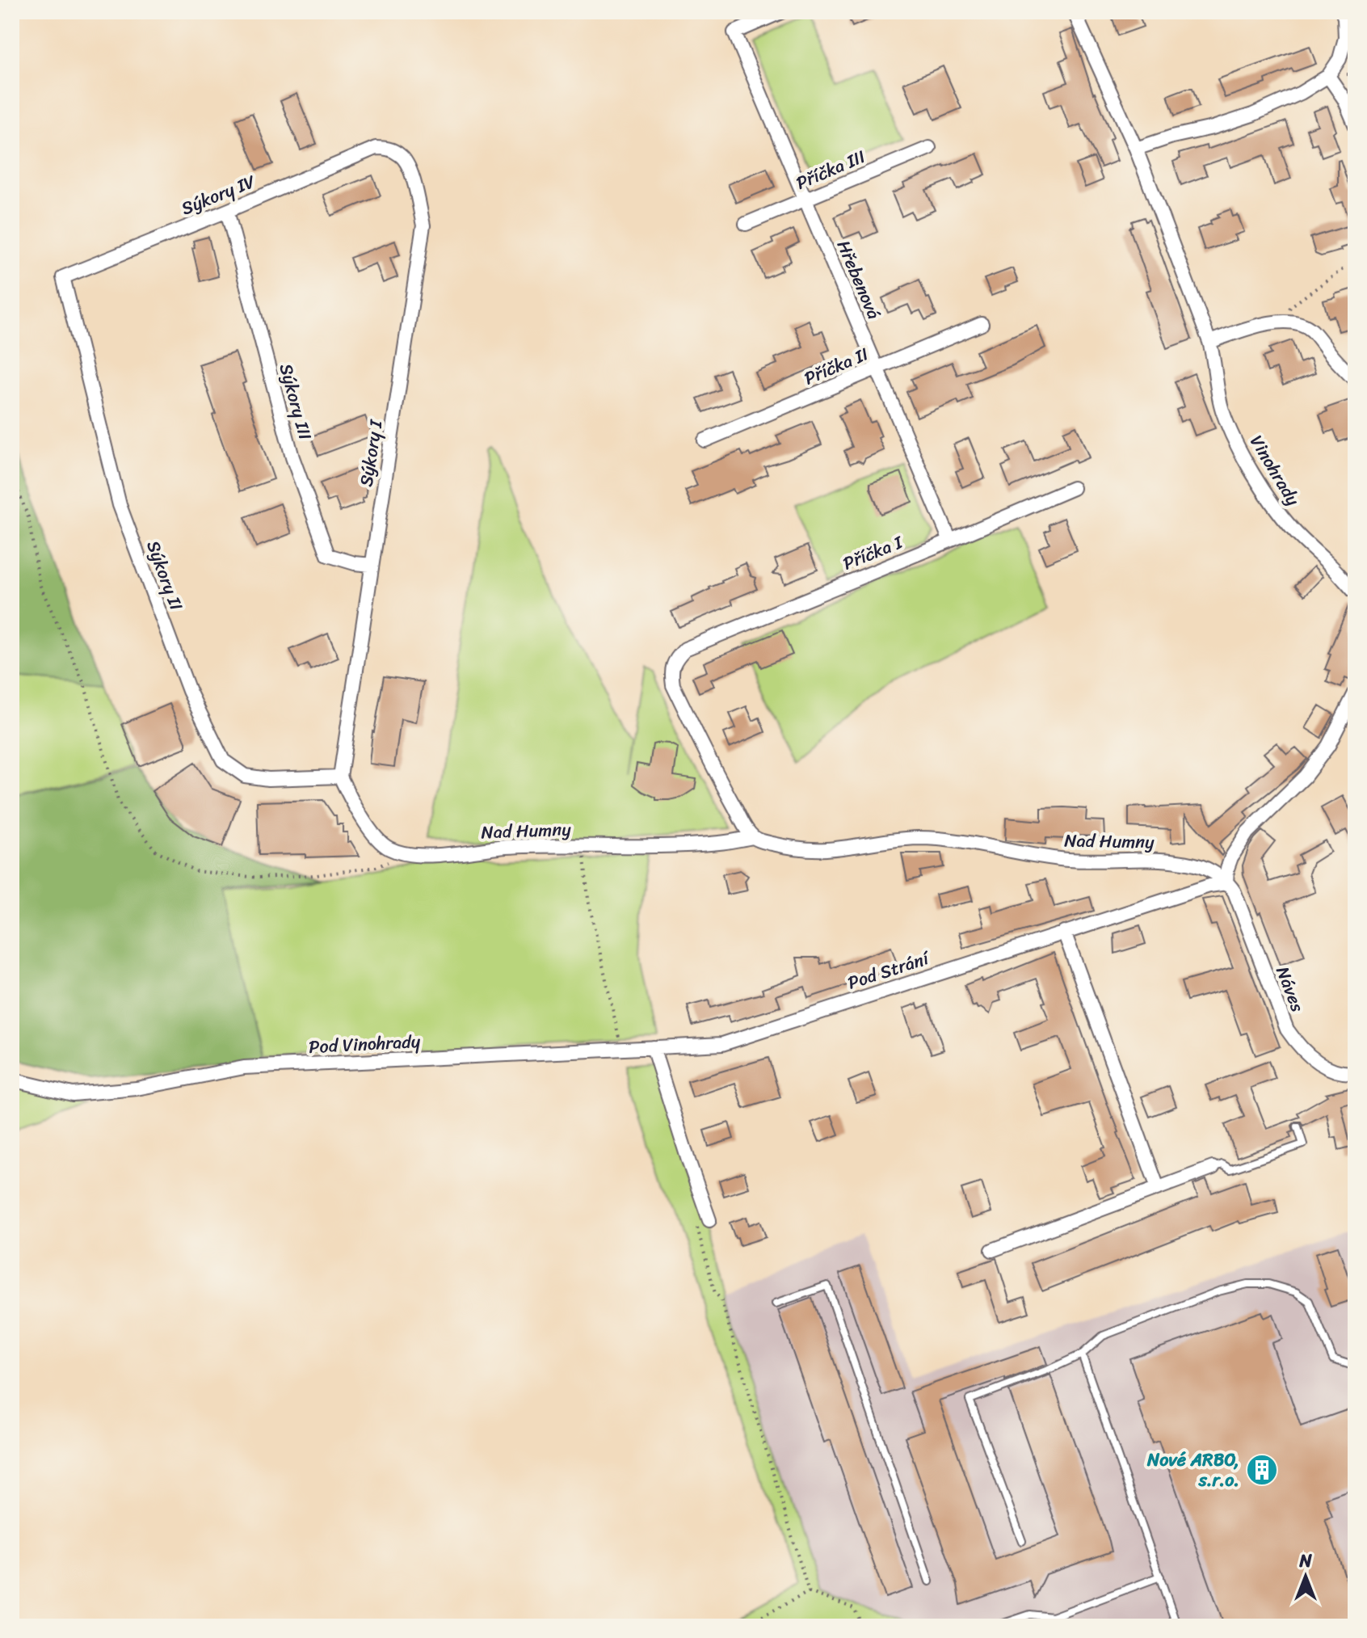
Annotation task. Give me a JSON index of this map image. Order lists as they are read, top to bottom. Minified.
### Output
{"streets":{"street":["Příčka III","Sýkory IV","Hřebenová","Příčka II","Sýkory III","Sýkory I","Vinohrady","Příčka I","Sýkory II","Nad Humny","Pod Strání","Náves","Pod Vinohrady"]},"crossings":[["Příčka III","Hřebenová"],["Sýkory IV","Sýkory III"],["Sýkory IV","Sýkory I"],["Sýkory IV","Sýkory II"],["Hřebenová","Příčka II"],["Hřebenová","Příčka I"],["Sýkory III","Sýkory I"],["Sýkory I","Sýkory II"],["Sýkory I","Nad Humny"],["Příčka I","Nad Humny"],["Sýkory II","Nad Humny"],["Nad Humny","Pod Strání"],["Nad Humny","Náves"],["Pod Strání","Náves"],["Pod Strání","Pod Vinohrady"]],"places":{"building":["Nové ARBO, s.r.o."]},"north":"top"}
